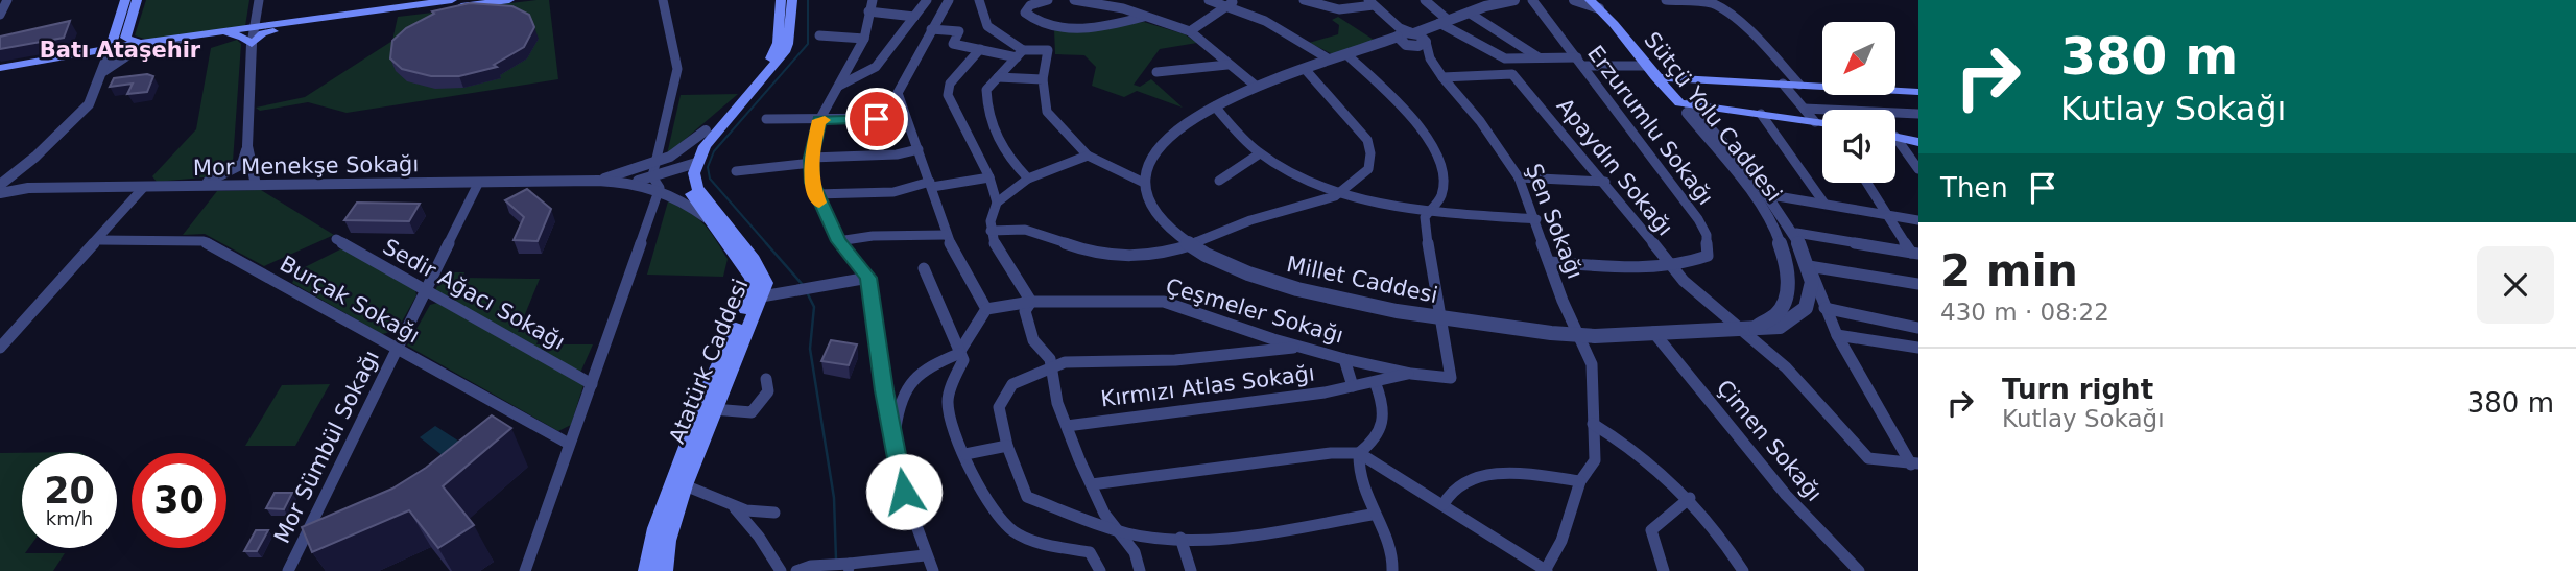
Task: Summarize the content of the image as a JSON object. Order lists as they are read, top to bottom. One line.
{"streets":{"main road":["Sütçü Yolu Caddesi","Atatürk Caddesi"],"street":["Erzurumlu Sokağı","Mor Menekşe Sokağı","Apaydın Sokağı","Şen Sokağı","Millet Caddesi","Sedir Ağacı Sokağı","Burçak Sokağı","Çeşmeler Sokağı","Kırmızı Atlas Sokağı","Çimen Sokağı","Mor Sümbül Sokağı"]},"crossings":[["Sütçü Yolu Caddesi","Apaydın Sokağı"],["Sütçü Yolu Caddesi","Millet Caddesi"],["Erzurumlu Sokağı","Apaydın Sokağı"],["Erzurumlu Sokağı","Şen Sokağı"],["Mor Menekşe Sokağı","Mor Sümbül Sokağı"],["Apaydın Sokağı","Şen Sokağı"],["Apaydın Sokağı","Millet Caddesi"],["Şen Sokağı","Millet Caddesi"],["Millet Caddesi","Çeşmeler Sokağı"],["Millet Caddesi","Çimen Sokağı"],["Sedir Ağacı Sokağı","Mor Sümbül Sokağı"],["Burçak Sokağı","Mor Sümbül Sokağı"],["Çeşmeler Sokağı","Kırmızı Atlas Sokağı"]],"districts":["Batı Ataşehir"],"north":"bottom left","page":{"turn":["380 m","Kutlay Sokağı"],"then":"Then","heading":["2 min","430 m · 08:22"],"list":[{"name":"Turn right","note":"Kutlay Sokağı","value":"380 m"}],"speed":"20 km/h","limit":"30"}}
